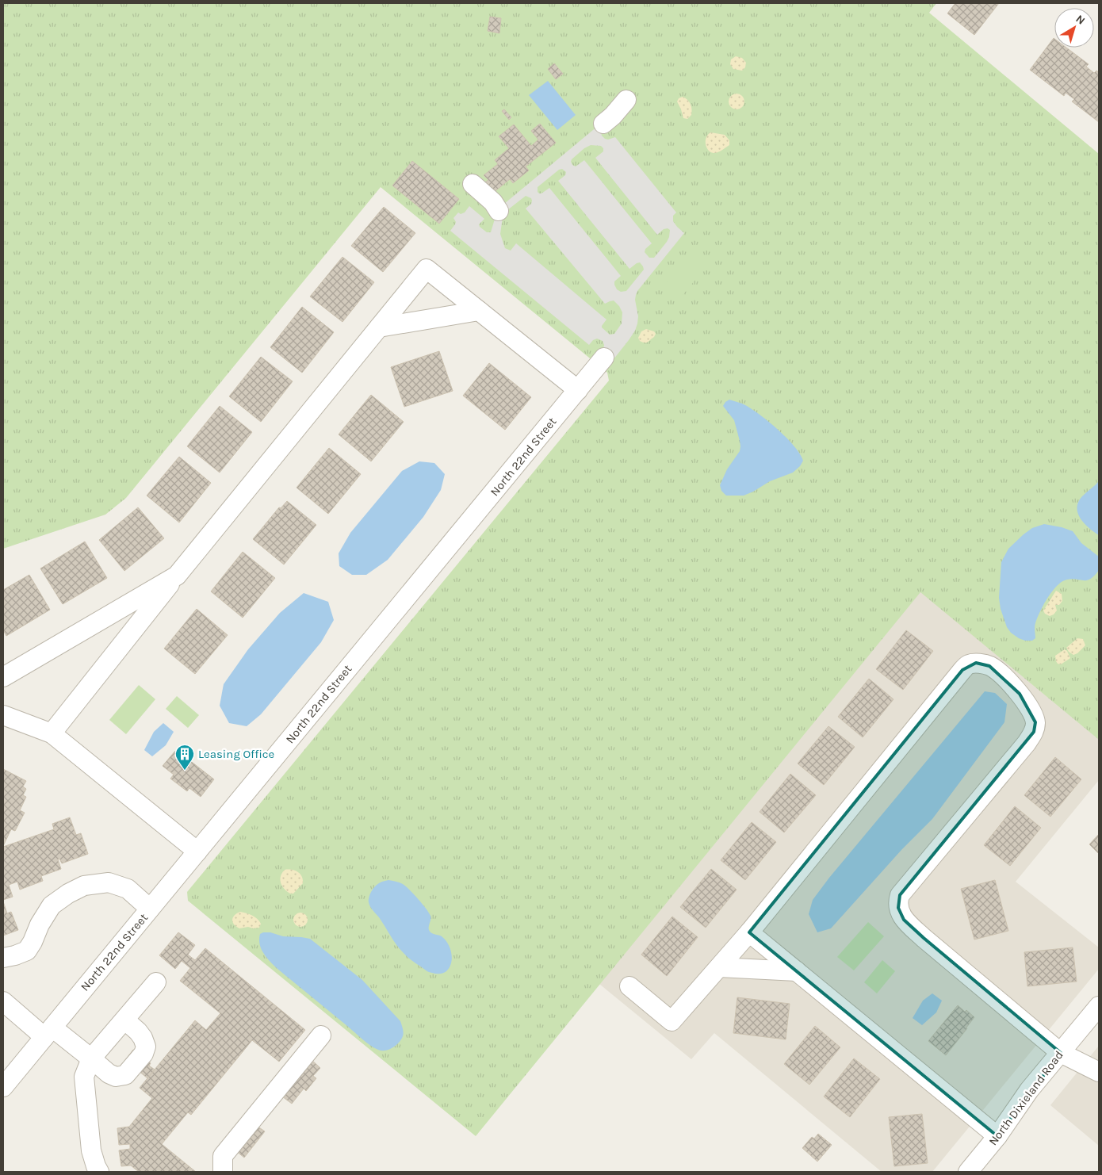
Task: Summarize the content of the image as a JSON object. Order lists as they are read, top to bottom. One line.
{"streets":{"street":["North 22nd Street","North Dixieland Road"]},"places":{"building":["Leasing Office"]},"north":"top right"}
